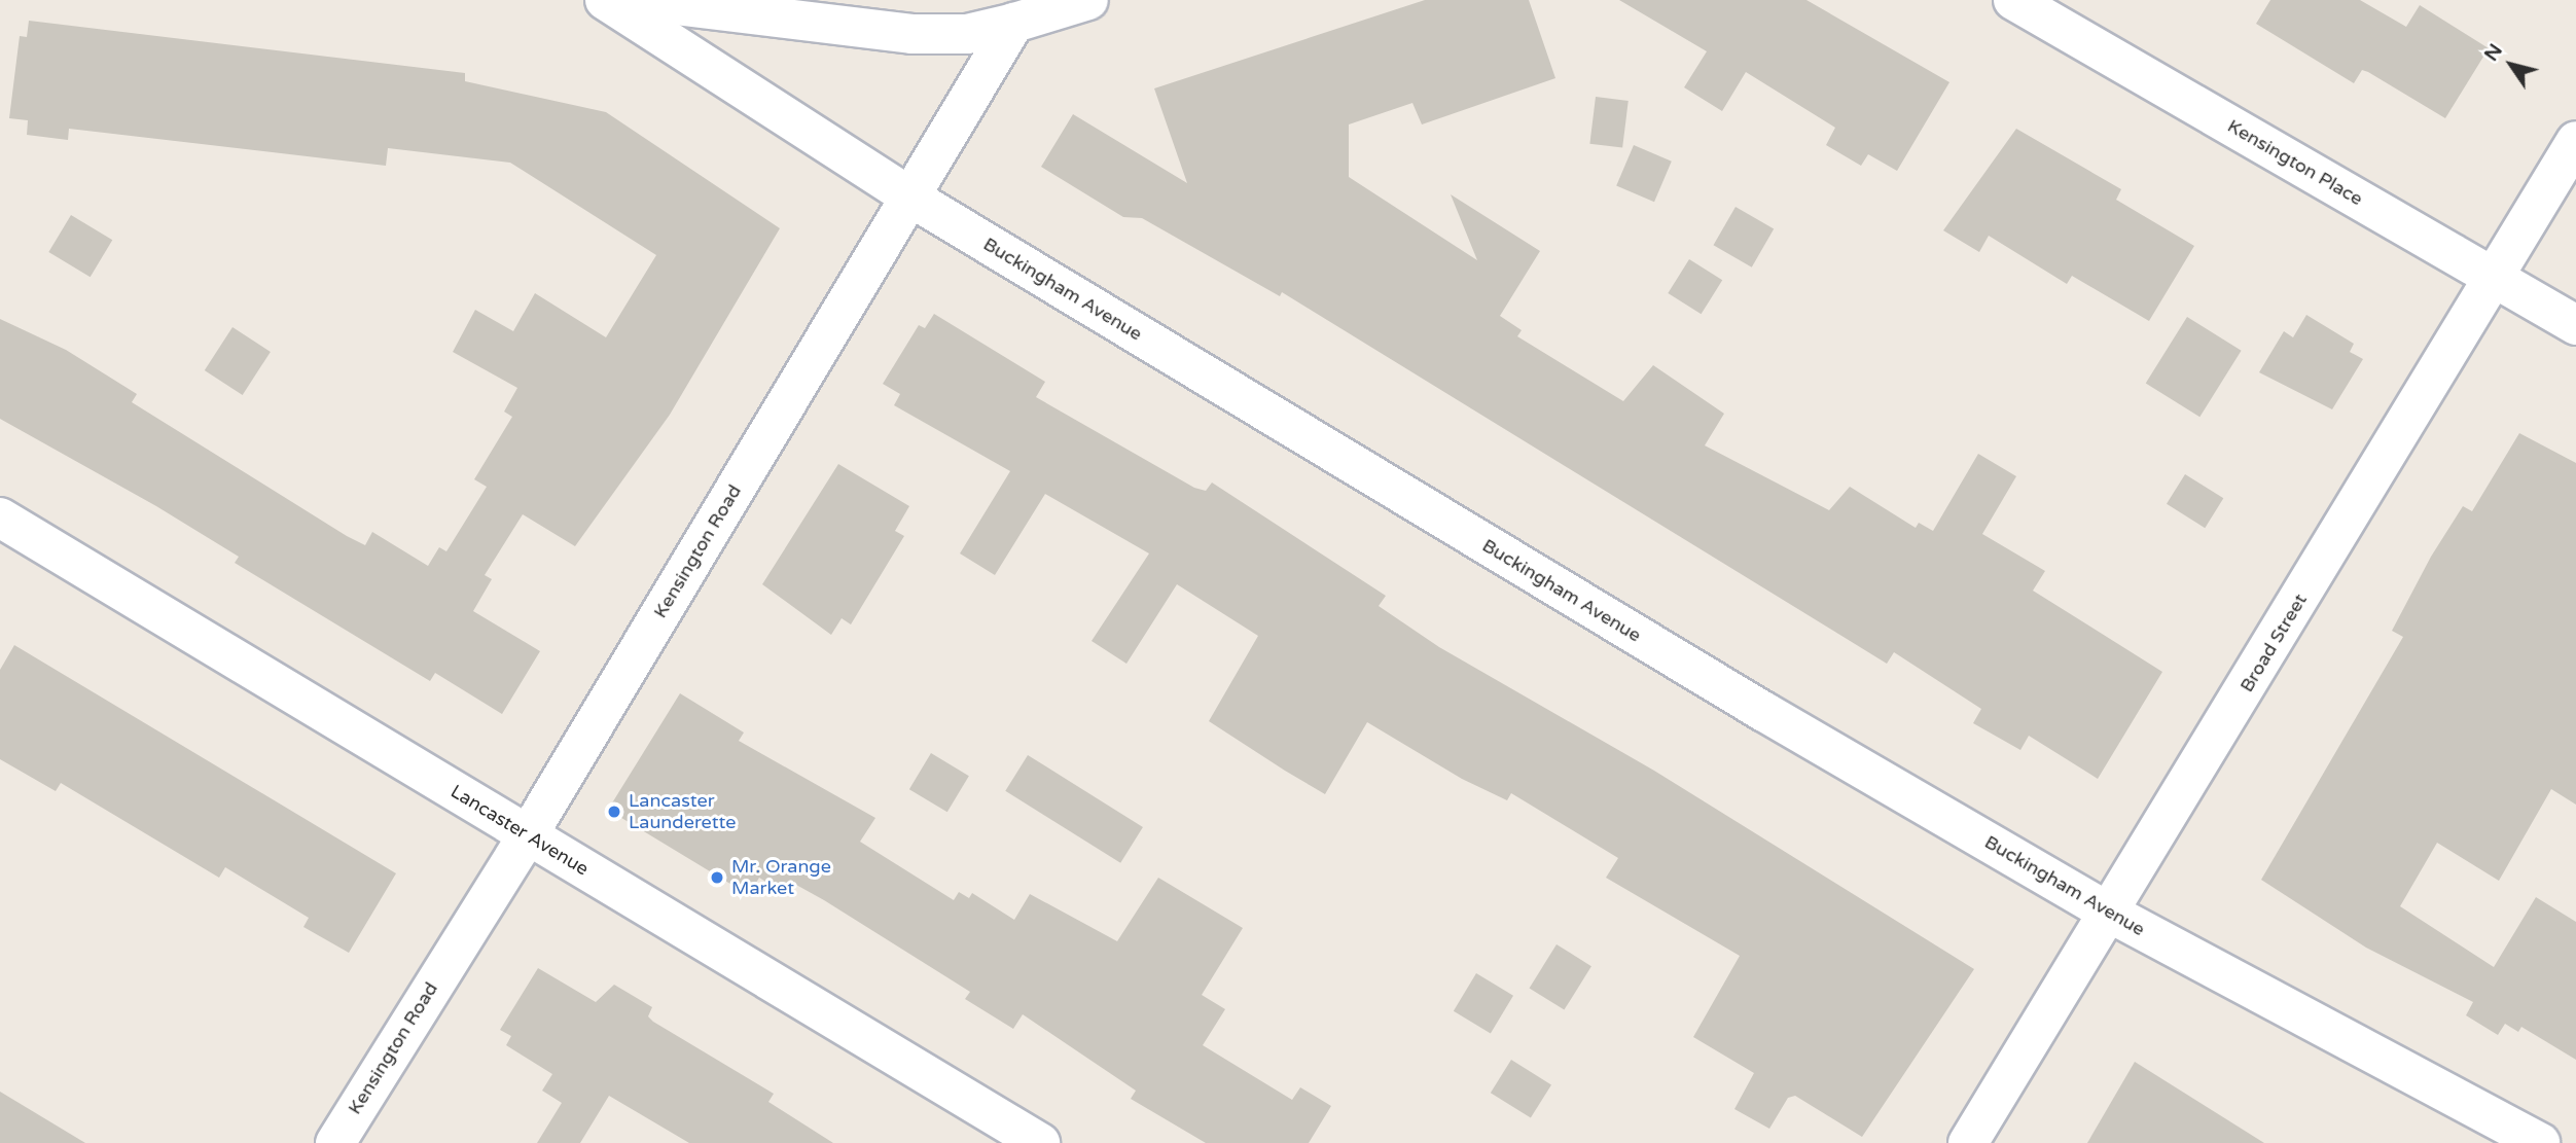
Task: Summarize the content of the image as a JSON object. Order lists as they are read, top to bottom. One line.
{"streets":{"street":["Kensington Place","Buckingham Avenue","Kensington Road","Broad Street","Lancaster Avenue"]},"crossings":[["Kensington Place","Broad Street"],["Buckingham Avenue","Kensington Road"],["Buckingham Avenue","Broad Street"],["Kensington Road","Lancaster Avenue"]],"places":["Lancaster Launderette","Mr. Orange Market"],"north":"top left"}
